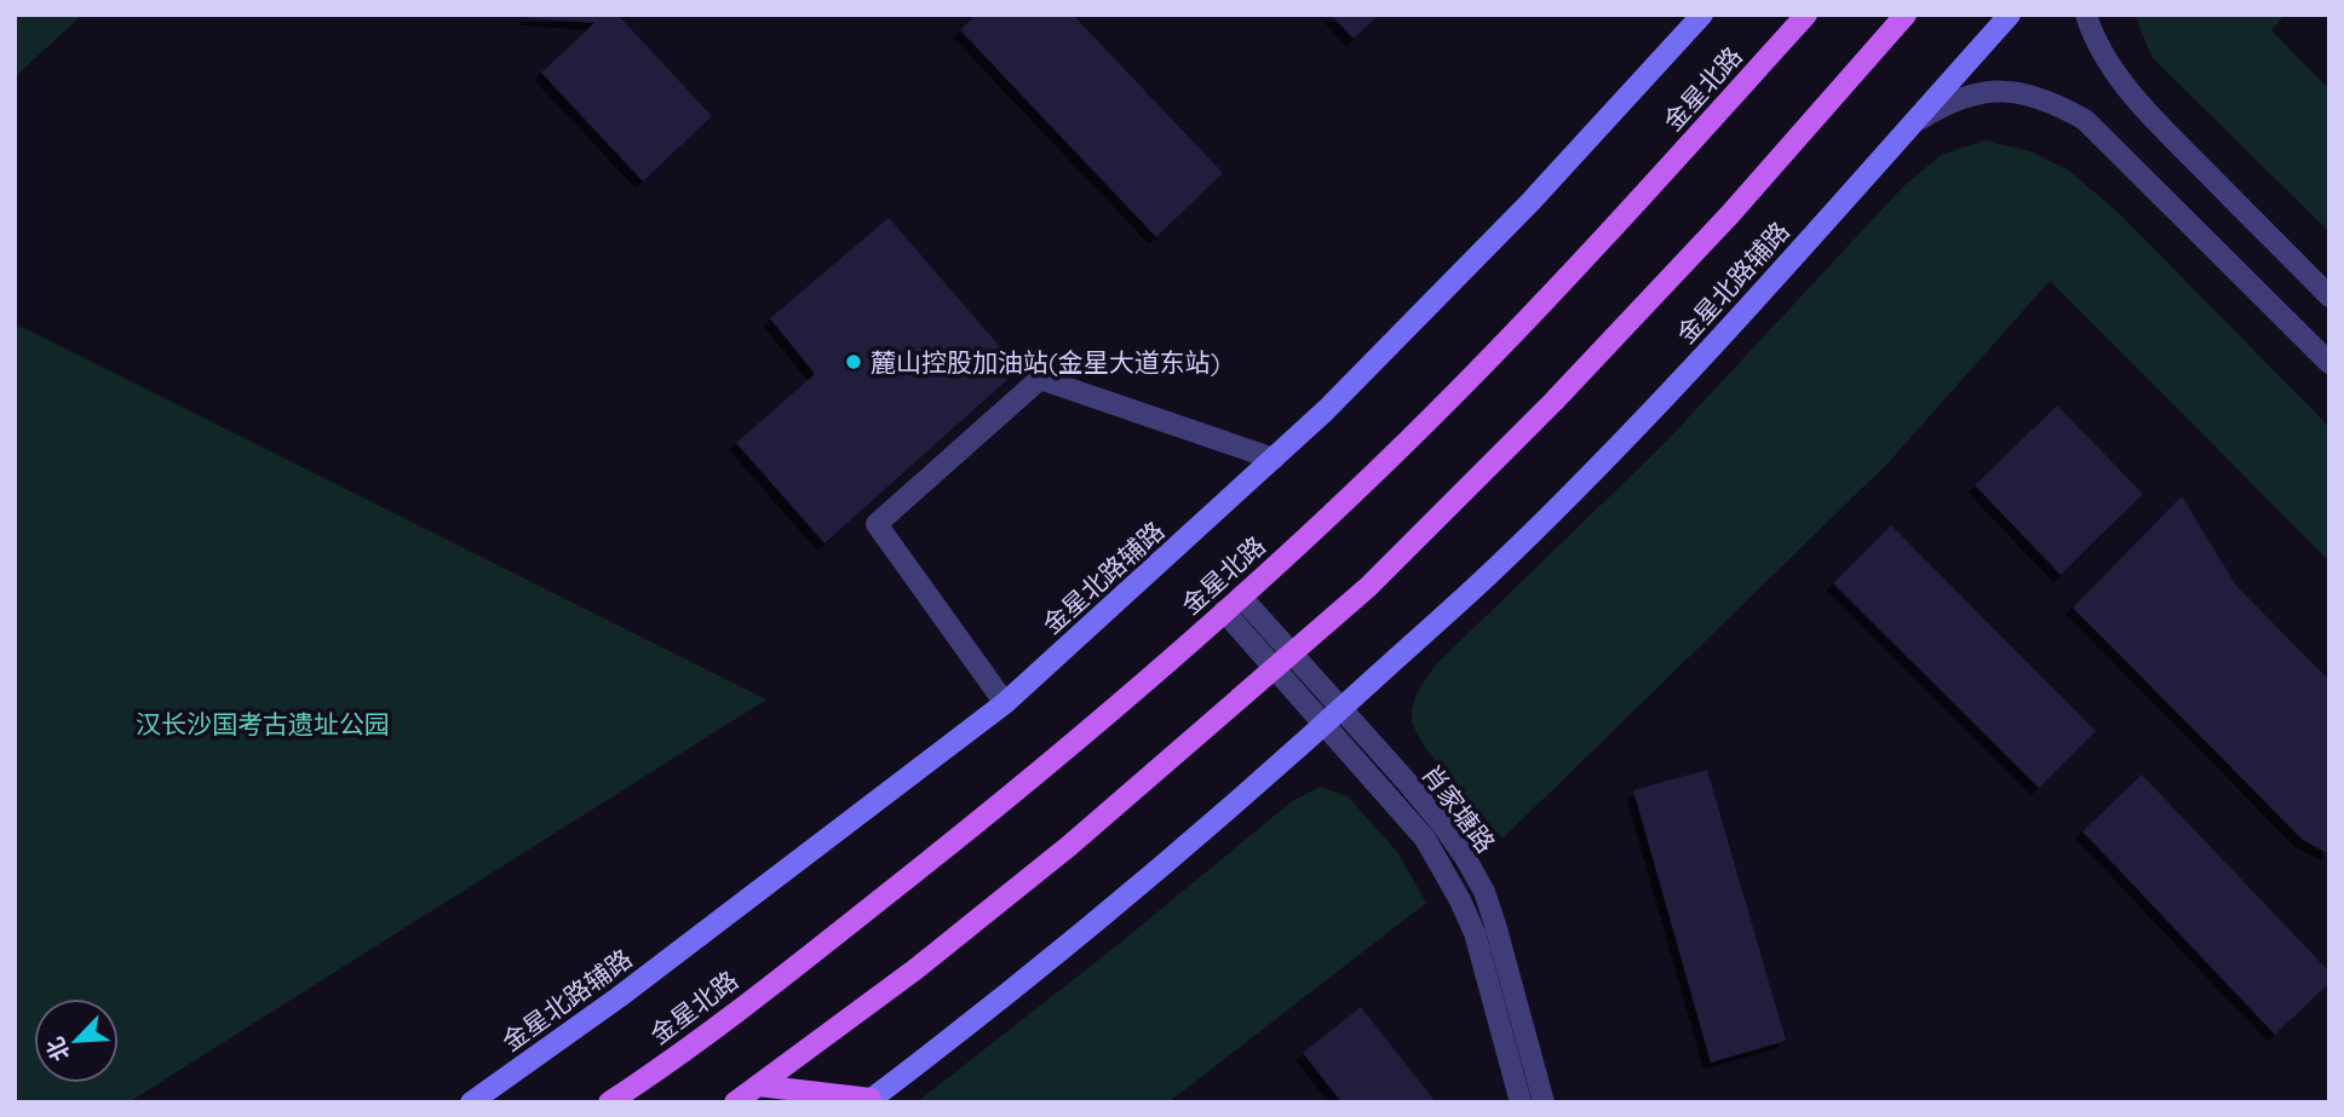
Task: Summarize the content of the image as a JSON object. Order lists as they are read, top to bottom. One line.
{"streets":{"main road":["金星北路","金星北路辅路"],"street":["肖家塘路"]},"crossings":[["金星北路","肖家塘路"],["金星北路辅路","肖家塘路"]],"parks":["汉长沙国考古遗址公园"],"places":["麓山控股加油站(金星大道东站)"],"north":"bottom left"}
